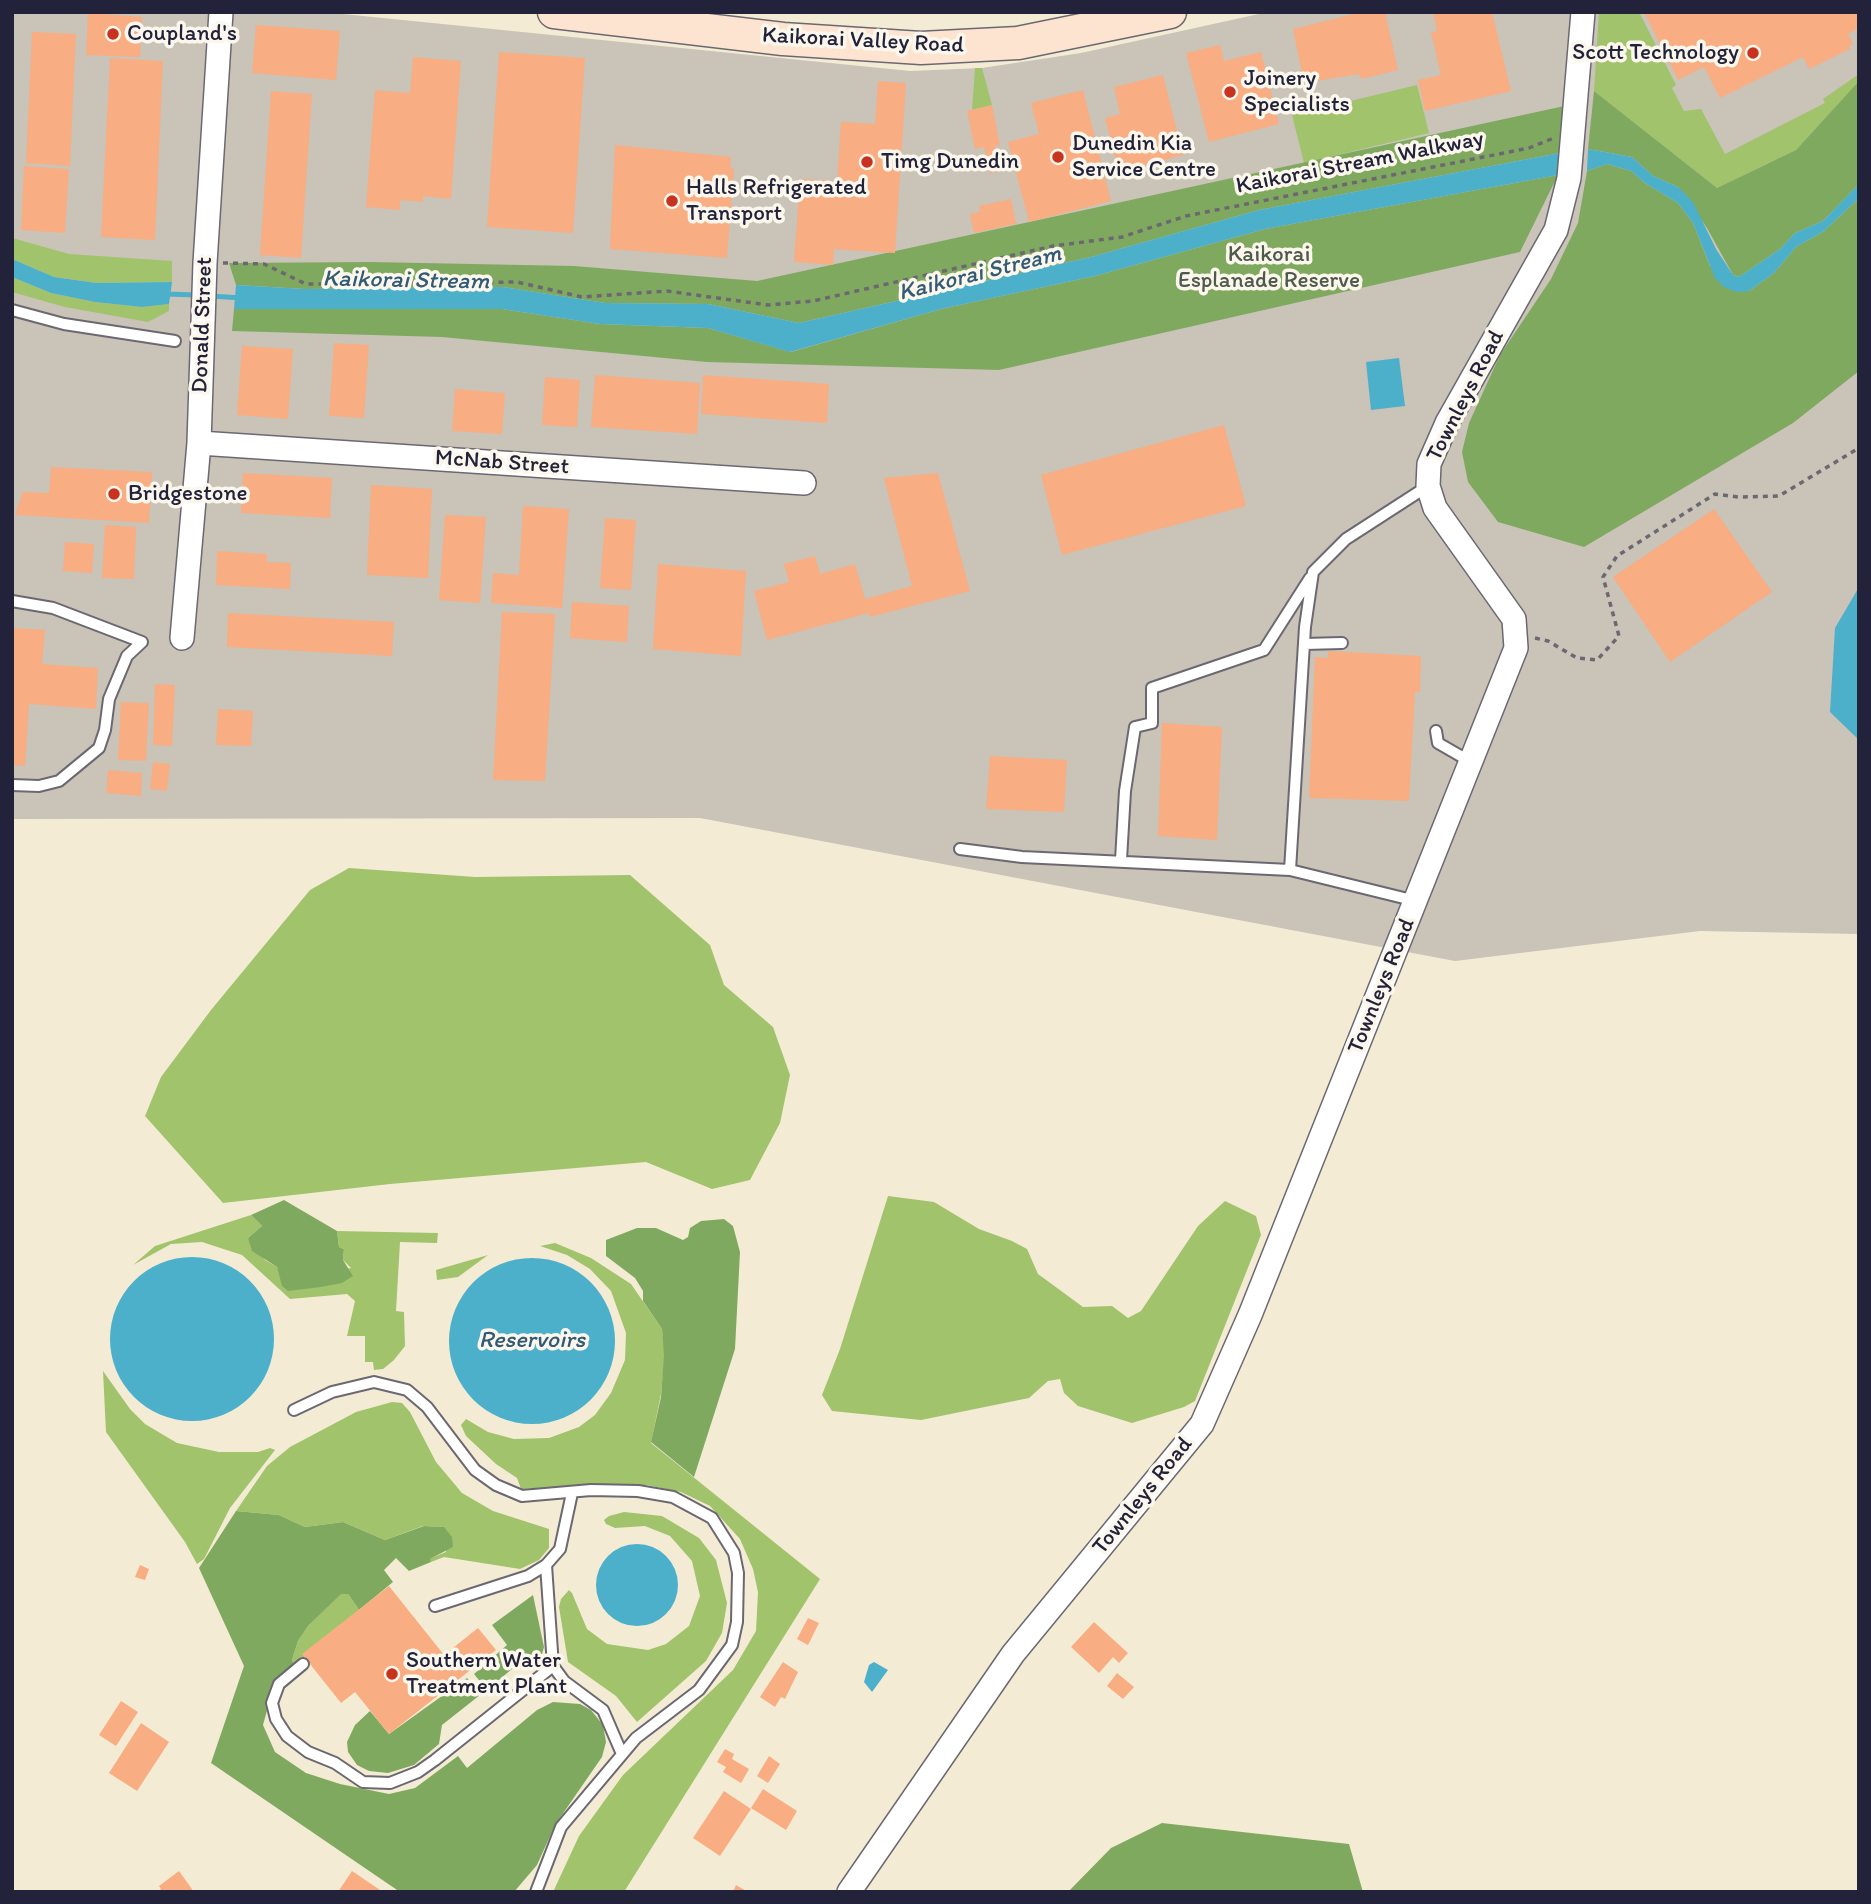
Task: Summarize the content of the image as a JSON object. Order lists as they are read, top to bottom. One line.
{"streets":{"main road":["Kaikorai Valley Road"],"street":["Donald Street","Townleys Road","McNab Street"],"path":["Kaikorai Stream Walkway"]},"crossings":[["Kaikorai Stream Walkway","Donald Street"],["Kaikorai Stream Walkway","Townleys Road"],["Donald Street","McNab Street"]],"water":["Kaikorai Stream","Reservoirs"],"parks":["Kaikorai Esplanade Reserve"],"places":["Coupland's","Scott Technology","Joinery Specialists","Dunedin Kia Service Centre","Timg Dunedin","Halls Refrigerated Transport","Bridgestone","Southern Water Treatment Plant"]}
